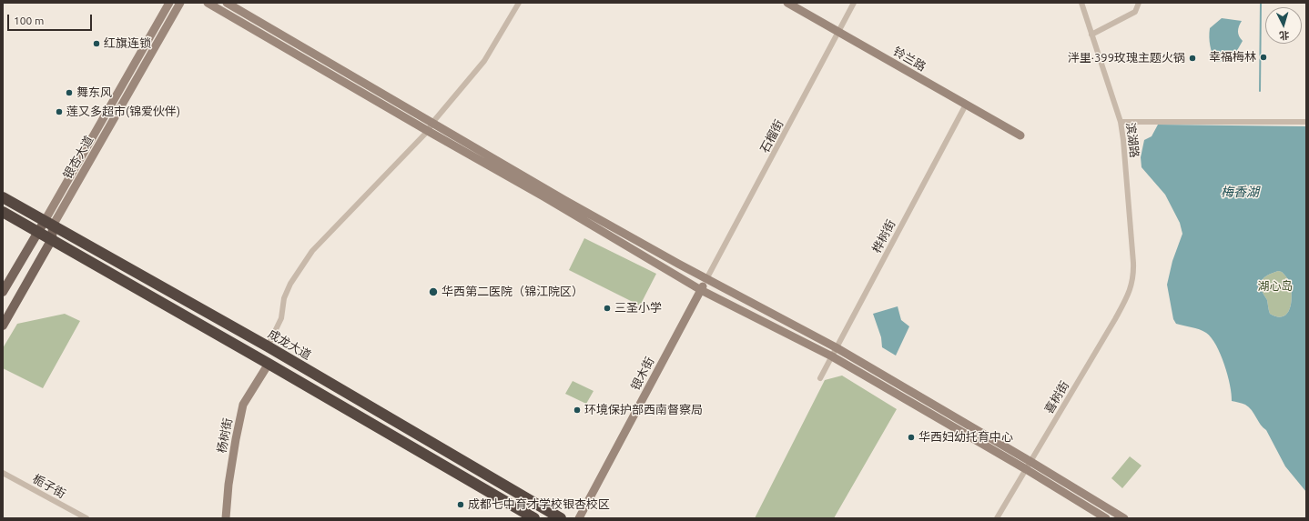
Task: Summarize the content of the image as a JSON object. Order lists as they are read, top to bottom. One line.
{"streets":{"highway":["成龙大道"],"main road":["银杏大道"],"street":["铃兰路","石榴街","滨湖路","桦树街","银木街","喜树街","杨树街","栀子街"]},"crossings":[["铃兰路","石榴街"],["铃兰路","桦树街"],["石榴街","银木街"],["滨湖路","喜树街"],["银杏大道","成龙大道"]],"water":["梅香湖"],"parks":["湖心岛"],"places":["红旗连锁","幸福梅林","泮里·399玫瑰主题火锅","舞东风","莲又多超市(锦爱伙伴)","华西第二医院（锦江院区）","三圣小学","环境保护部西南督察局","华西妇幼托育中心","成都七中育才学校银杏校区"],"scale_bar":"100 m","north":"bottom"}
